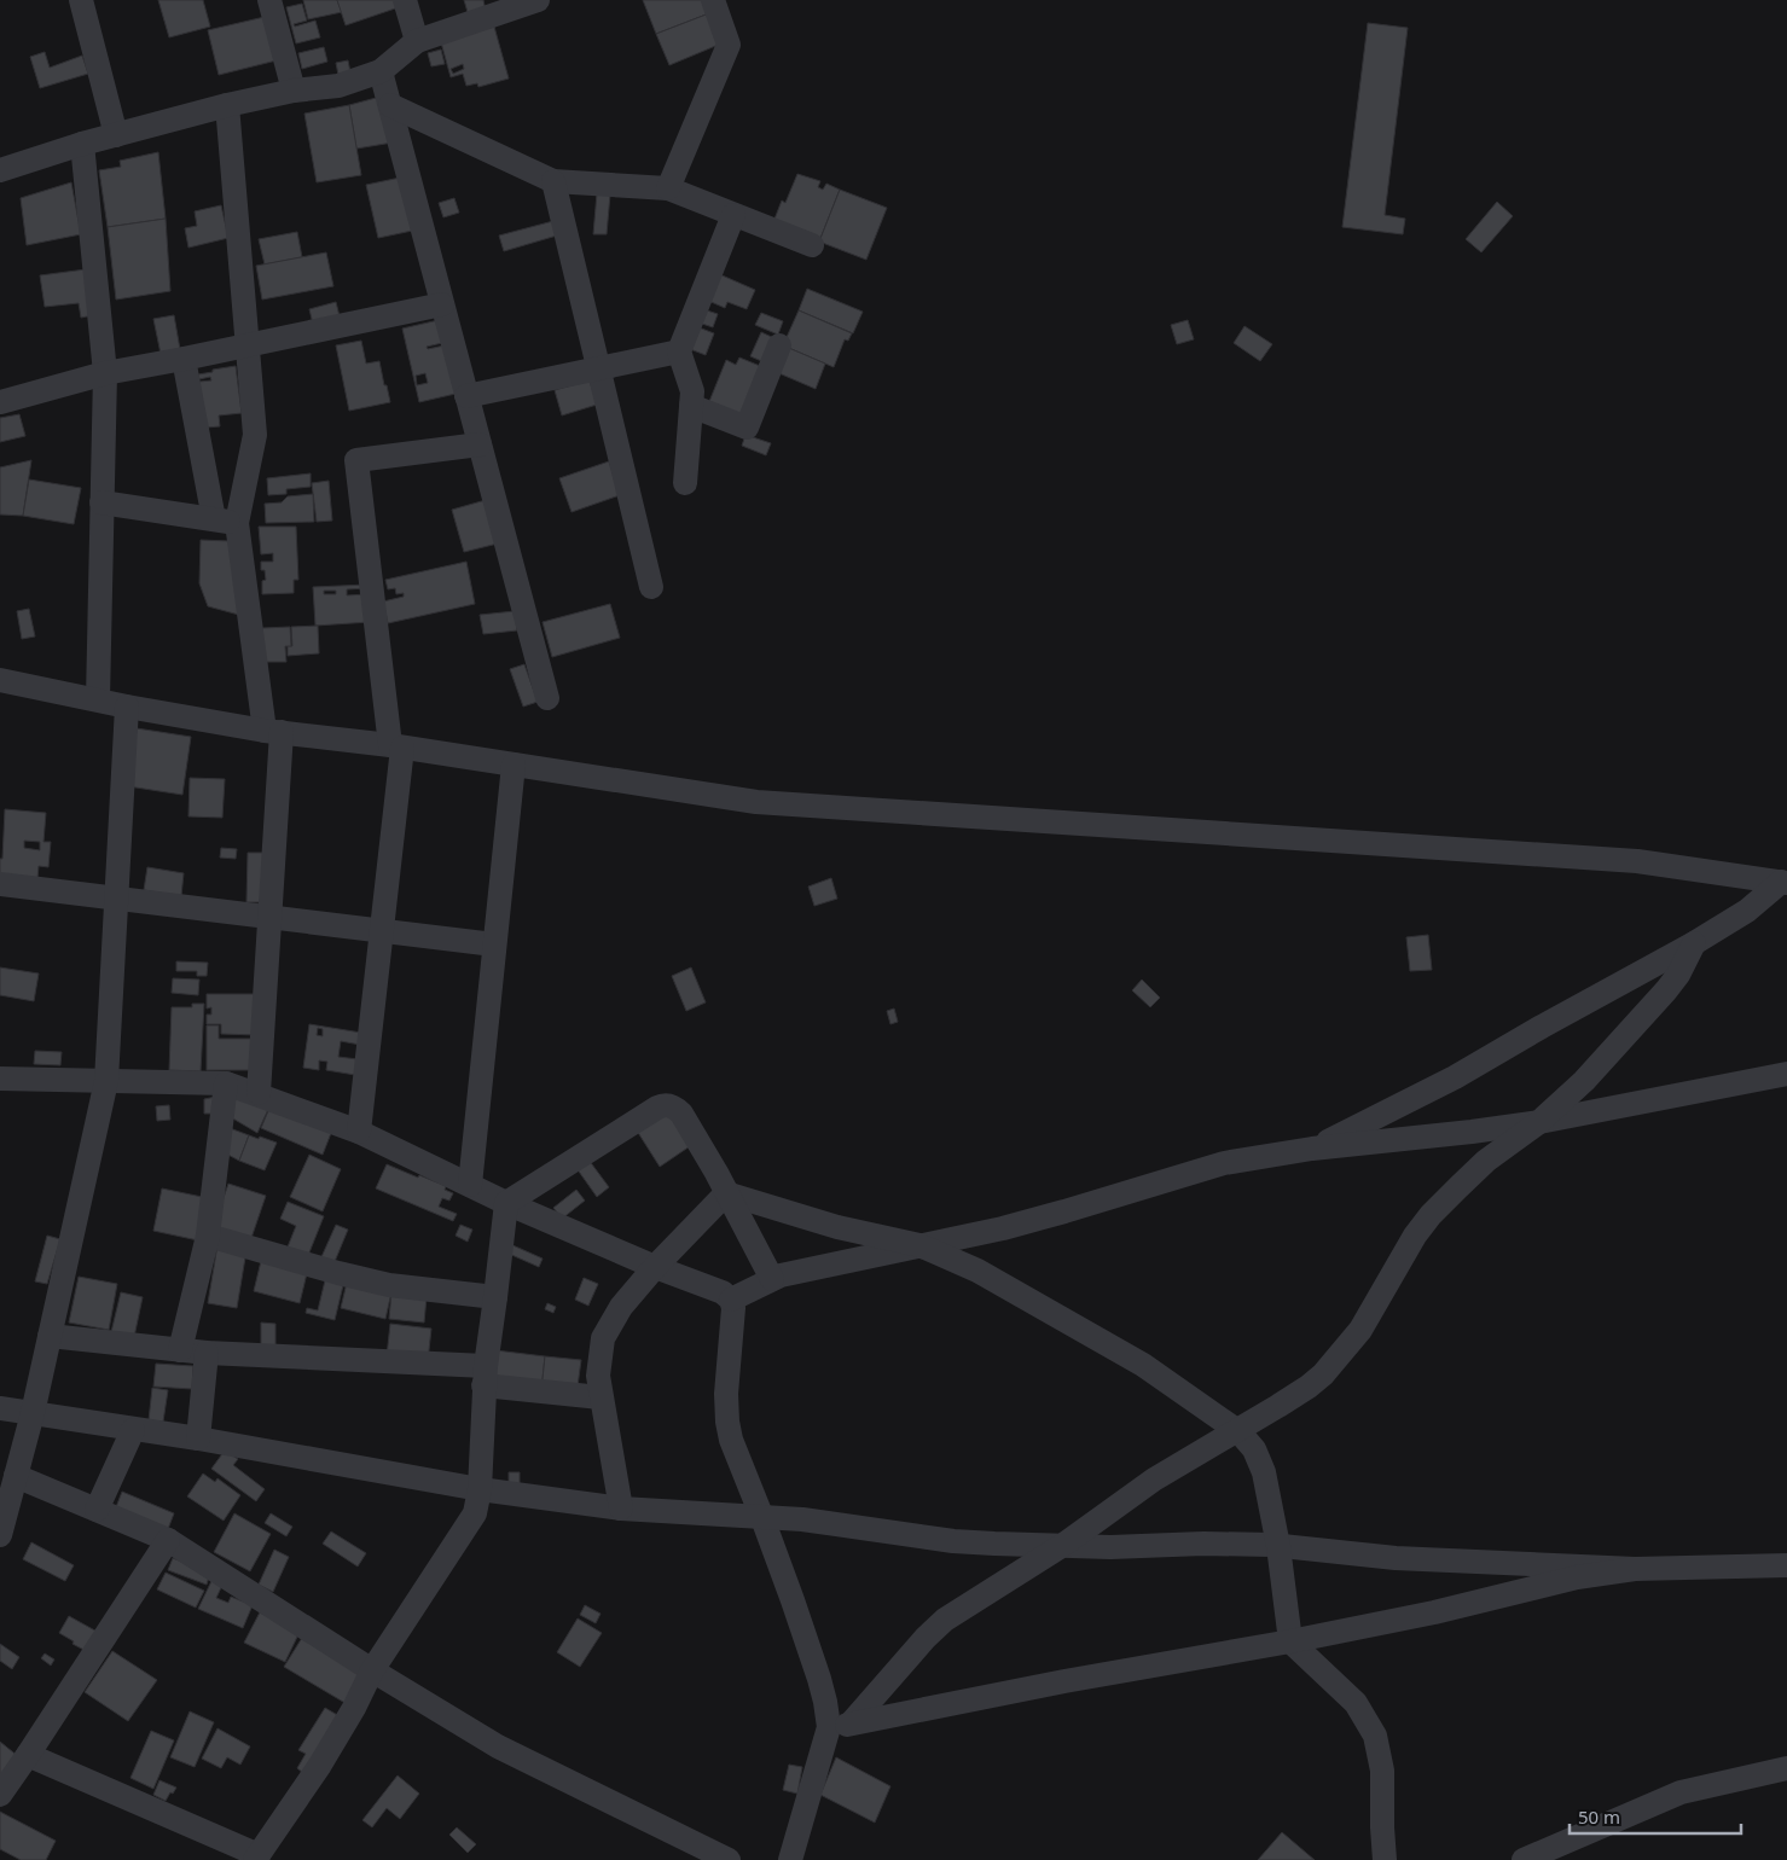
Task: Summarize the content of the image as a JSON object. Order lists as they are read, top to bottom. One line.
{"scale_bar":"50 m"}
